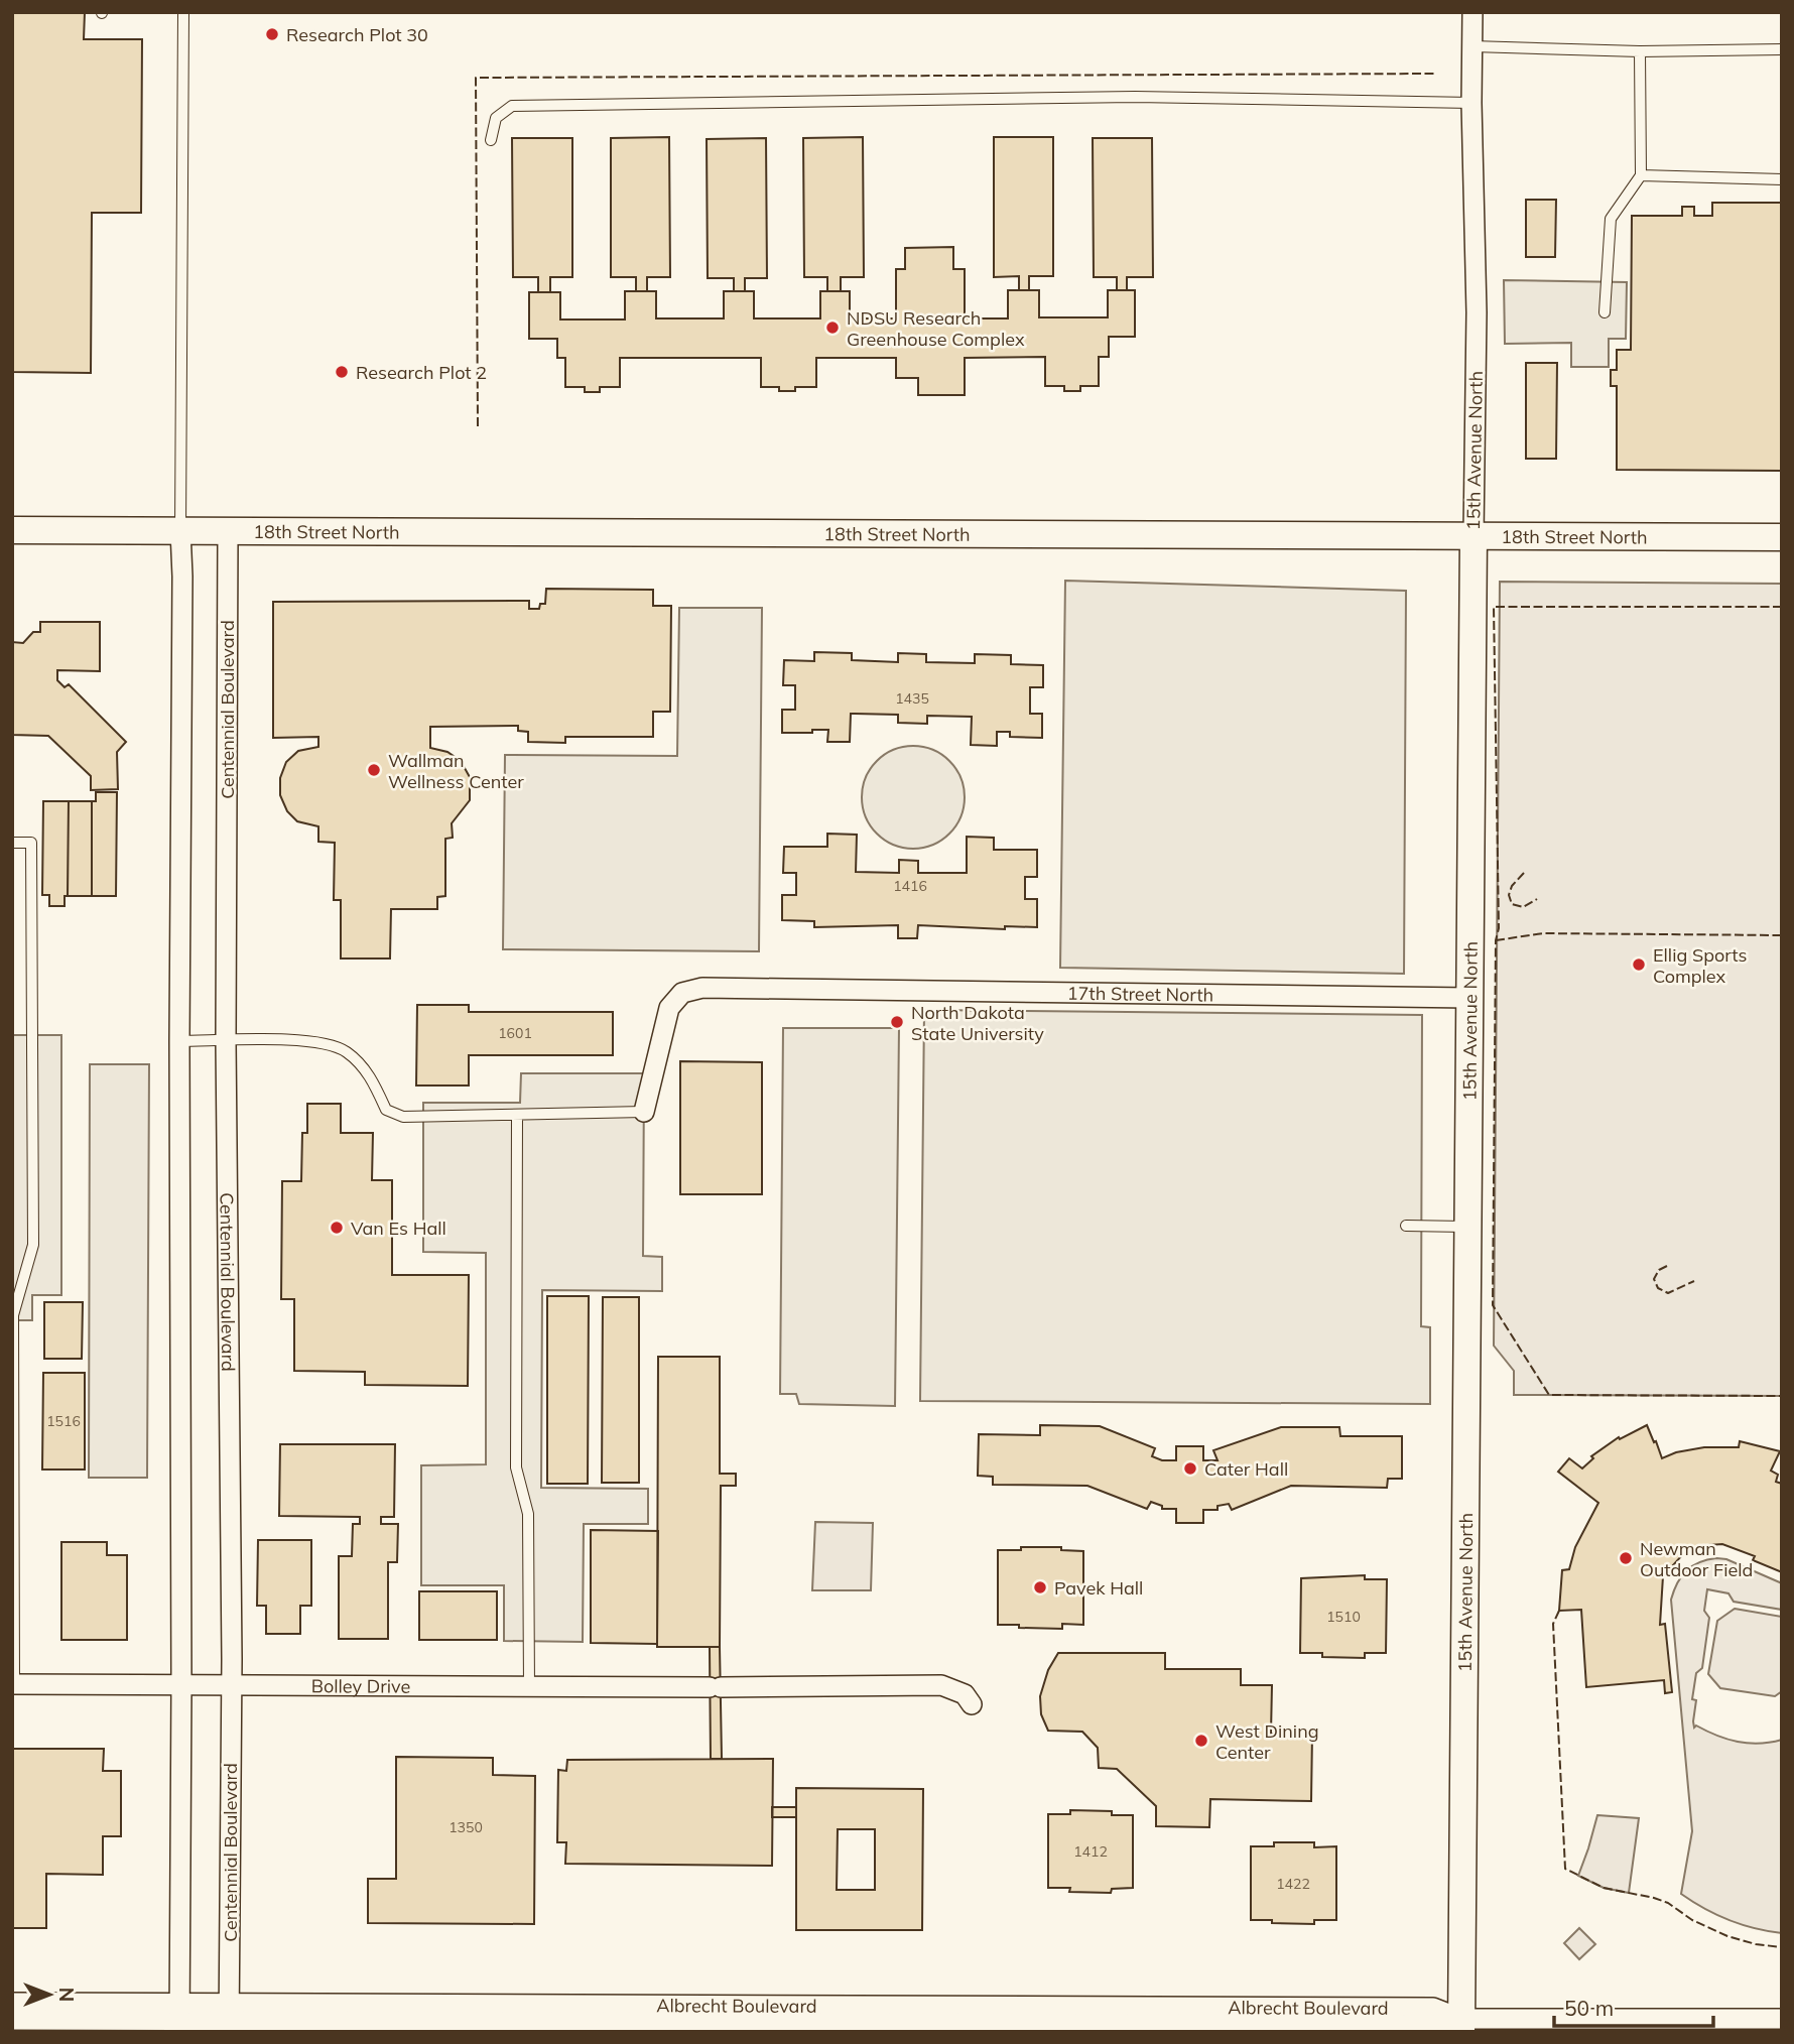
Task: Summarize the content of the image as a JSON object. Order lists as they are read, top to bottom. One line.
{"streets":{"street":["15th Avenue North","18th Street North","Centennial Boulevard","17th Street North","Bolley Drive","Albrecht Boulevard"]},"crossings":[["15th Avenue North","18th Street North"],["15th Avenue North","17th Street North"],["15th Avenue North","Albrecht Boulevard"],["18th Street North","Centennial Boulevard"],["Centennial Boulevard","Bolley Drive"],["Centennial Boulevard","Albrecht Boulevard"]],"places":["Research Plot 30","NDSU Research Greenhouse Complex","Research Plot 2","Wallman Wellness Center","Ellig Sports Complex","North Dakota State University","Van Es Hall","Cater Hall","Newman Outdoor Field","Pavek Hall","West Dining Center"],"house_numbers":["1435","1416","1601","1516","1510","1350","1412","1422"],"scale_bar":"50 m","north":"right"}
